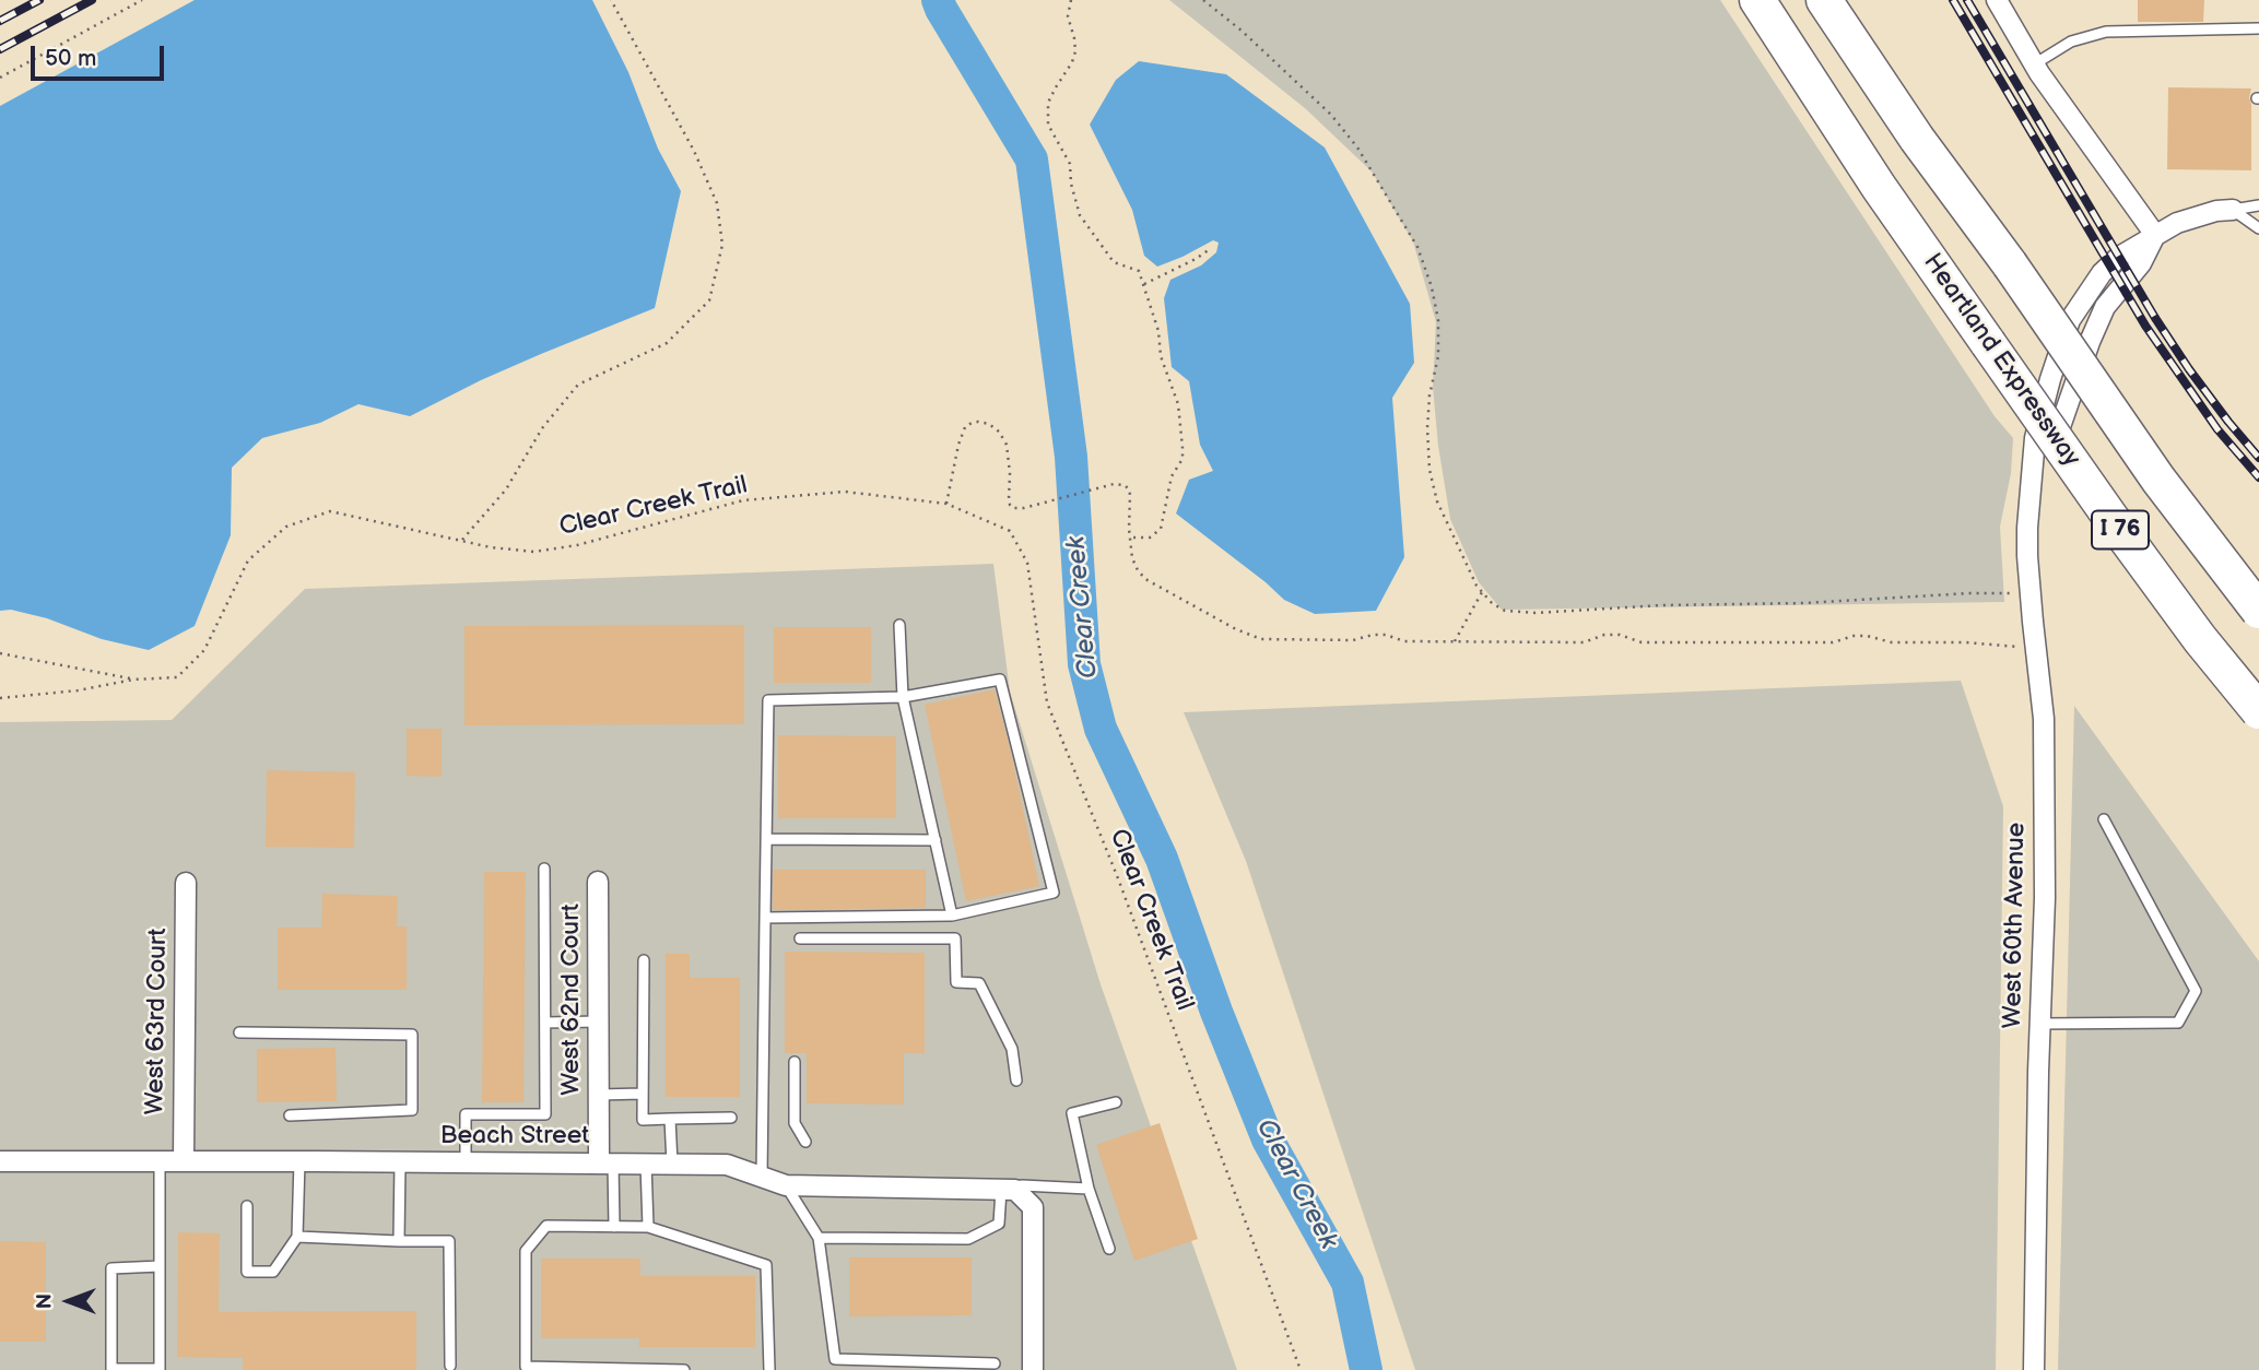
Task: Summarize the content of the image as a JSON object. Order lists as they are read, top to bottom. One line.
{"streets":{"highway":["Heartland Expressway","I 76"],"street":["West 60th Avenue","West 62nd Court","West 63rd Court","Beach Street"],"path":["Clear Creek Trail"]},"crossings":[["West 62nd Court","Beach Street"],["West 63rd Court","Beach Street"]],"water":["Clear Creek"],"scale_bar":"50 m","north":"left"}
